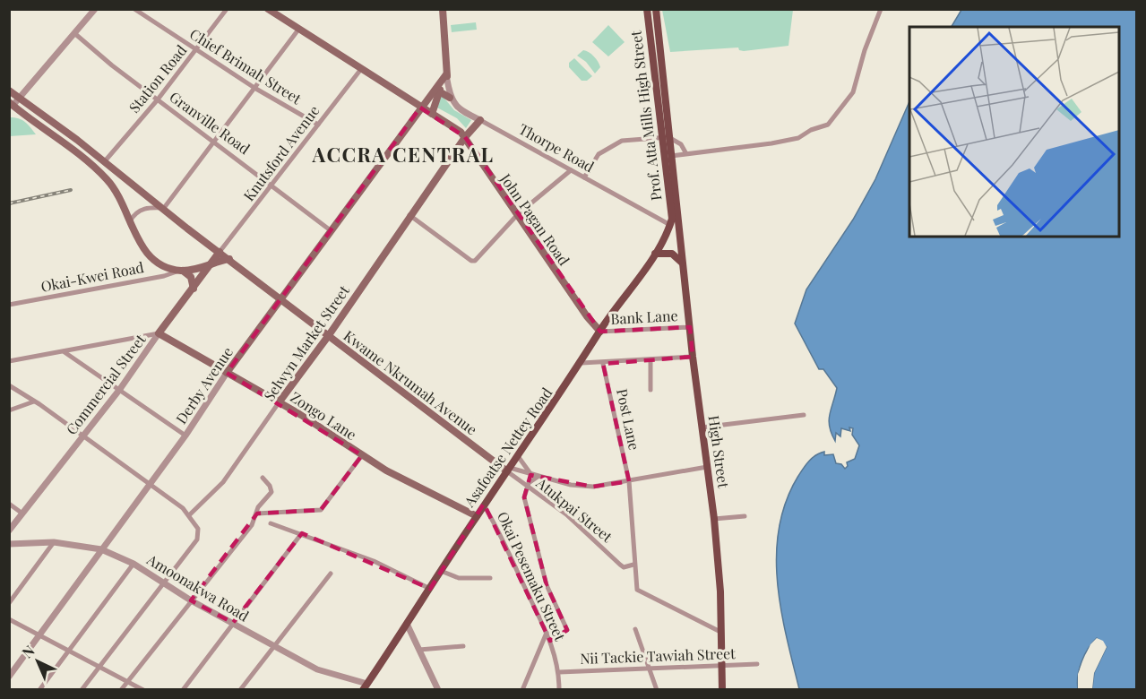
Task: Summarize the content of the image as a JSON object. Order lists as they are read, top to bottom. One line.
{"streets":{"main road":["Prof. Atta Mills High Street","John Pagan Road","Selwyn Market Street","Kwame Nkrumah Avenue","Commercial Street","Derby Avenue","Zongo Lane","Asafoatse Nettey Road","High Street"],"street":["Chief Brimah Street","Station Road","Granville Road","Thorpe Road","Knutsford Avenue","Okai-Kwei Road","Bank Lane","Post Lane","Atukpai Street","Okai Pesemaku Street","Amoonakwa Road","Nii Tackie Tawiah Street"]},"crossings":[["Chief Brimah Street","Station Road"],["Chief Brimah Street","Knutsford Avenue"],["Station Road","Granville Road"],["Station Road","Kwame Nkrumah Avenue"],["Prof. Atta Mills High Street","Thorpe Road"],["Prof. Atta Mills High Street","Asafoatse Nettey Road"],["Prof. Atta Mills High Street","High Street"],["Granville Road","Knutsford Avenue"],["Granville Road","Derby Avenue"],["Thorpe Road","Selwyn Market Street"],["Thorpe Road","Asafoatse Nettey Road"],["Thorpe Road","High Street"],["Knutsford Avenue","John Pagan Road"],["Knutsford Avenue","Kwame Nkrumah Avenue"],["Knutsford Avenue","Commercial Street"],["John Pagan Road","Bank Lane"],["John Pagan Road","Selwyn Market Street"],["John Pagan Road","Derby Avenue"],["John Pagan Road","Asafoatse Nettey Road"],["Bank Lane","Asafoatse Nettey Road"],["Bank Lane","High Street"],["Selwyn Market Street","Kwame Nkrumah Avenue"],["Selwyn Market Street","Zongo Lane"],["Kwame Nkrumah Avenue","Commercial Street"],["Kwame Nkrumah Avenue","Derby Avenue"],["Kwame Nkrumah Avenue","Asafoatse Nettey Road"],["Kwame Nkrumah Avenue","Atukpai Street"],["Commercial Street","Zongo Lane"],["Derby Avenue","Zongo Lane"],["Derby Avenue","Amoonakwa Road"],["Zongo Lane","Asafoatse Nettey Road"],["Post Lane","High Street"],["Post Lane","Atukpai Street"],["Asafoatse Nettey Road","High Street"],["Asafoatse Nettey Road","Atukpai Street"],["Asafoatse Nettey Road","Okai Pesemaku Street"],["Asafoatse Nettey Road","Amoonakwa Road"],["High Street","Nii Tackie Tawiah Street"],["Okai Pesemaku Street","Nii Tackie Tawiah Street"]],"districts":["ACCRA CENTRAL"],"north":"top left"}
